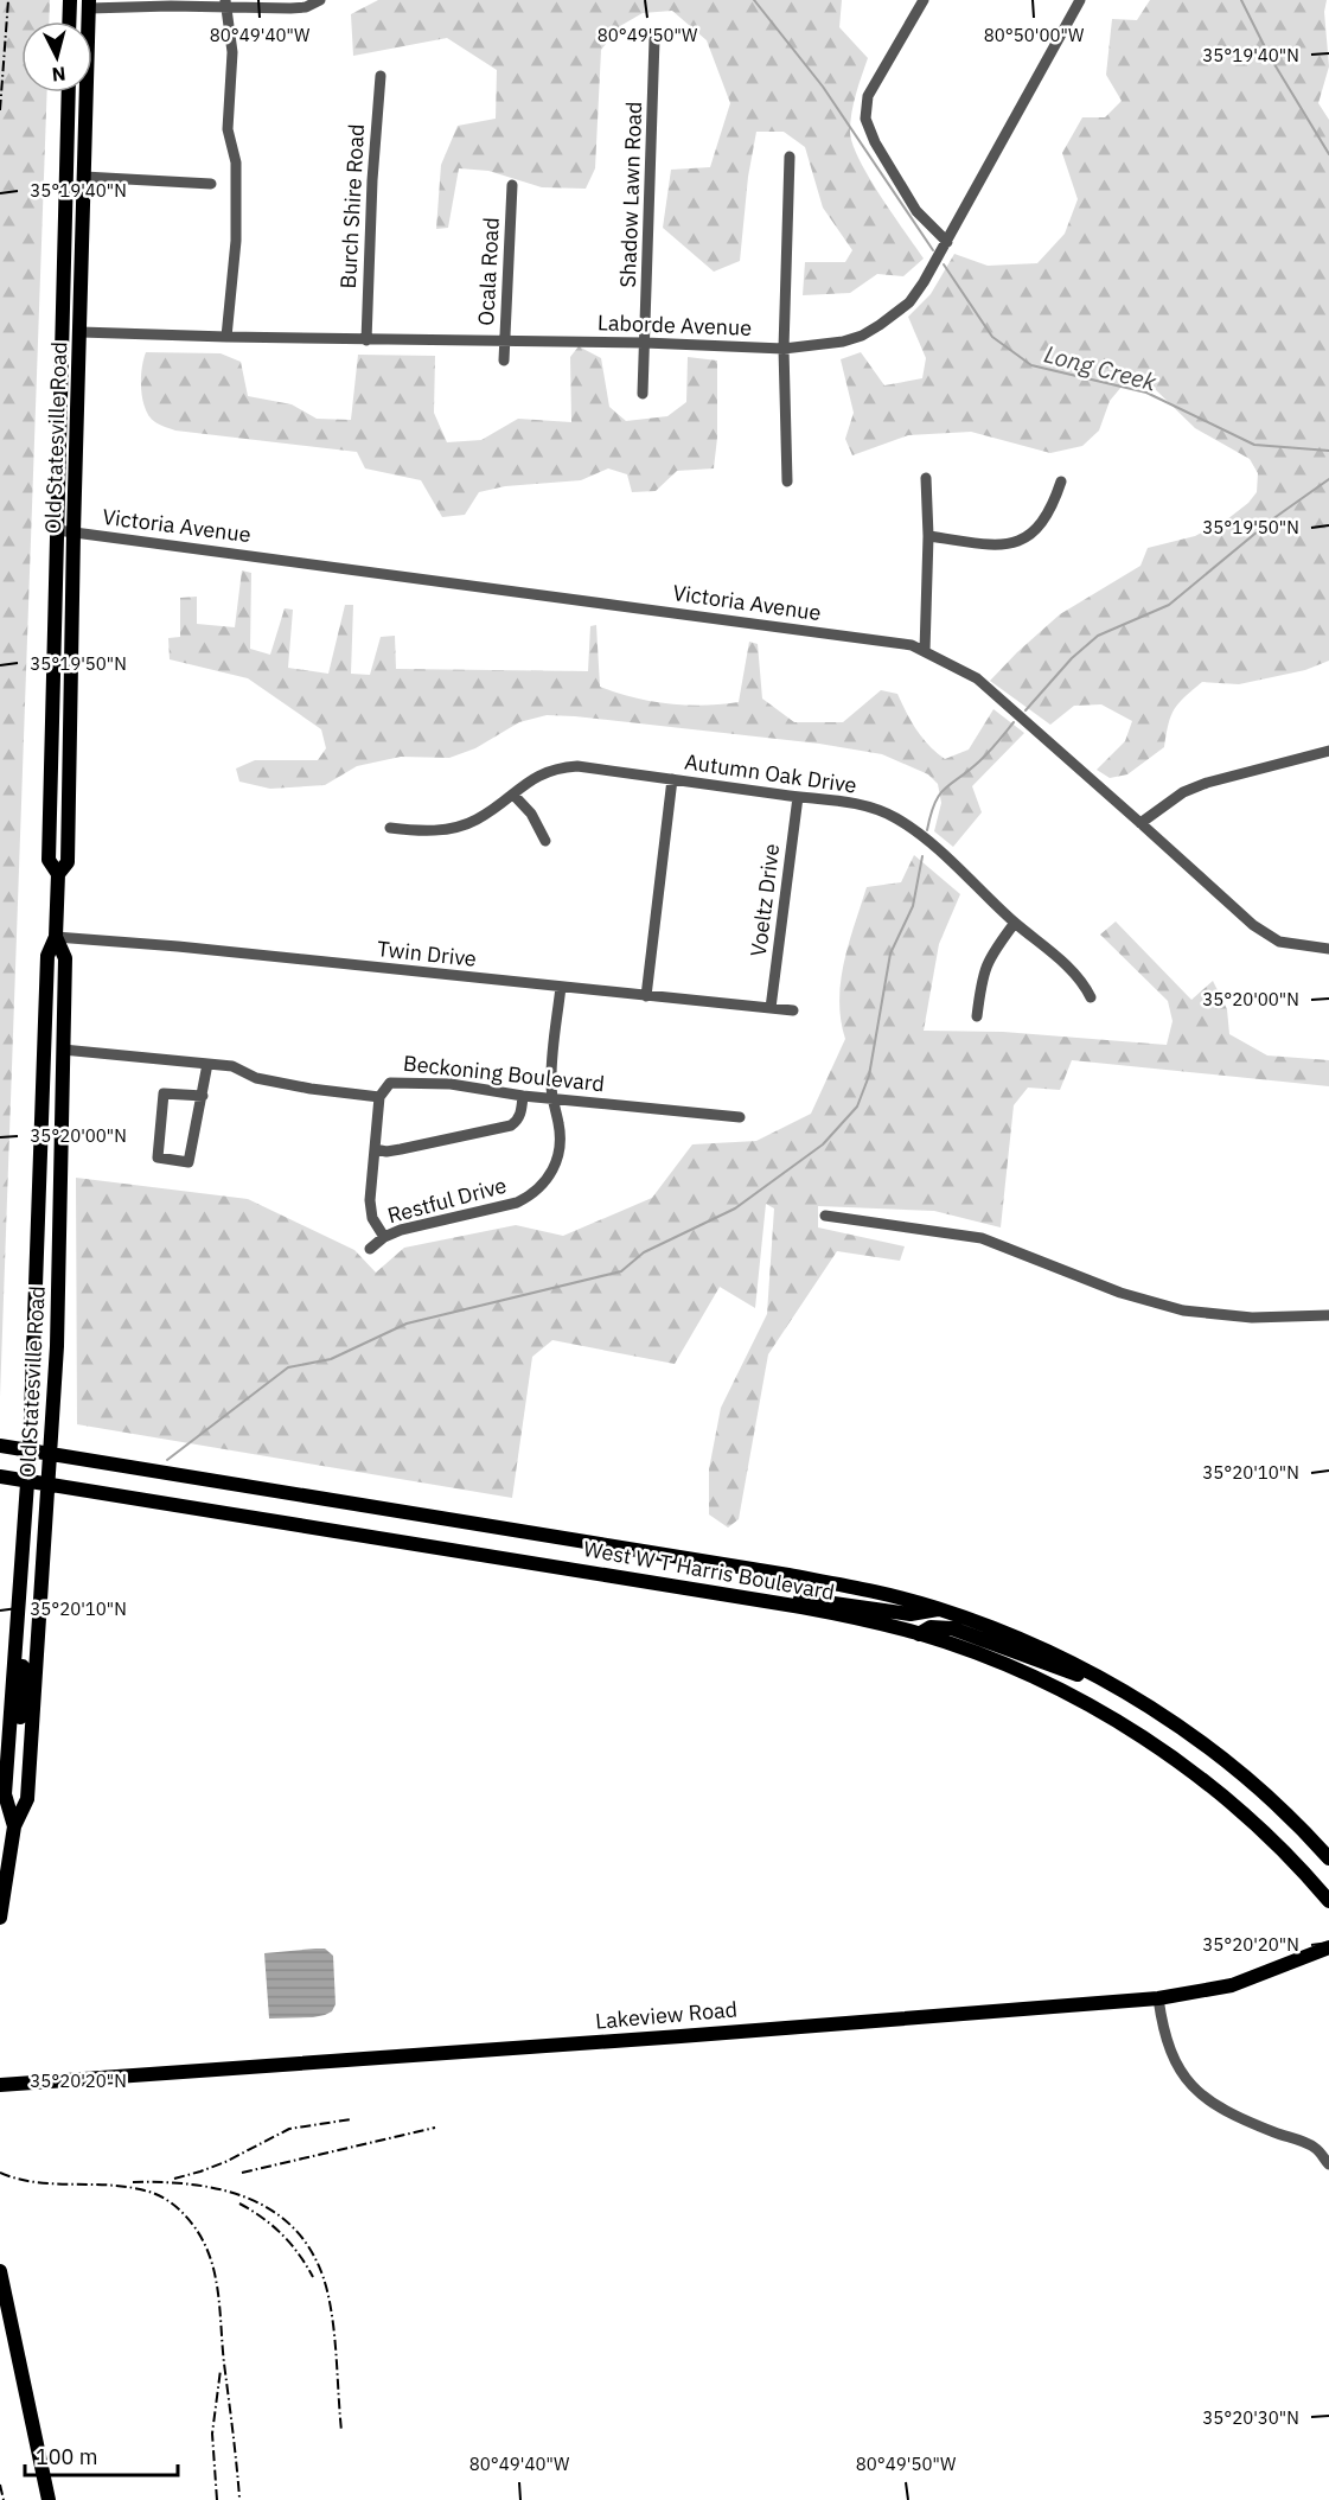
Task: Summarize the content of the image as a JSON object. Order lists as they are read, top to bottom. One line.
{"streets":{"main road":["Old Statesville Road","West W T Harris Boulevard","Lakeview Road"],"street":["Shadow Lawn Road","Burch Shire Road","Ocala Road","Laborde Avenue","Victoria Avenue","Autumn Oak Drive","Voeltz Drive","Twin Drive","Beckoning Boulevard","Restful Drive"]},"crossings":[["Shadow Lawn Road","Laborde Avenue"],["Burch Shire Road","Laborde Avenue"],["Ocala Road","Laborde Avenue"],["Laborde Avenue","Old Statesville Road"],["Old Statesville Road","Victoria Avenue"],["Old Statesville Road","Twin Drive"],["Old Statesville Road","Beckoning Boulevard"],["Old Statesville Road","West W T Harris Boulevard"],["Autumn Oak Drive","Voeltz Drive"],["Voeltz Drive","Twin Drive"],["Twin Drive","Restful Drive"],["Beckoning Boulevard","Restful Drive"]],"water":["Long Creek"],"scale_bar":"100 m","north":"bottom","coordinates":["80°49'40\"W","80°49'50\"W","80°50'00\"W","35°19'40\"N","35°19'50\"N","35°20'00\"N","35°20'10\"N","35°20'20\"N","35°20'30\"N"]}
